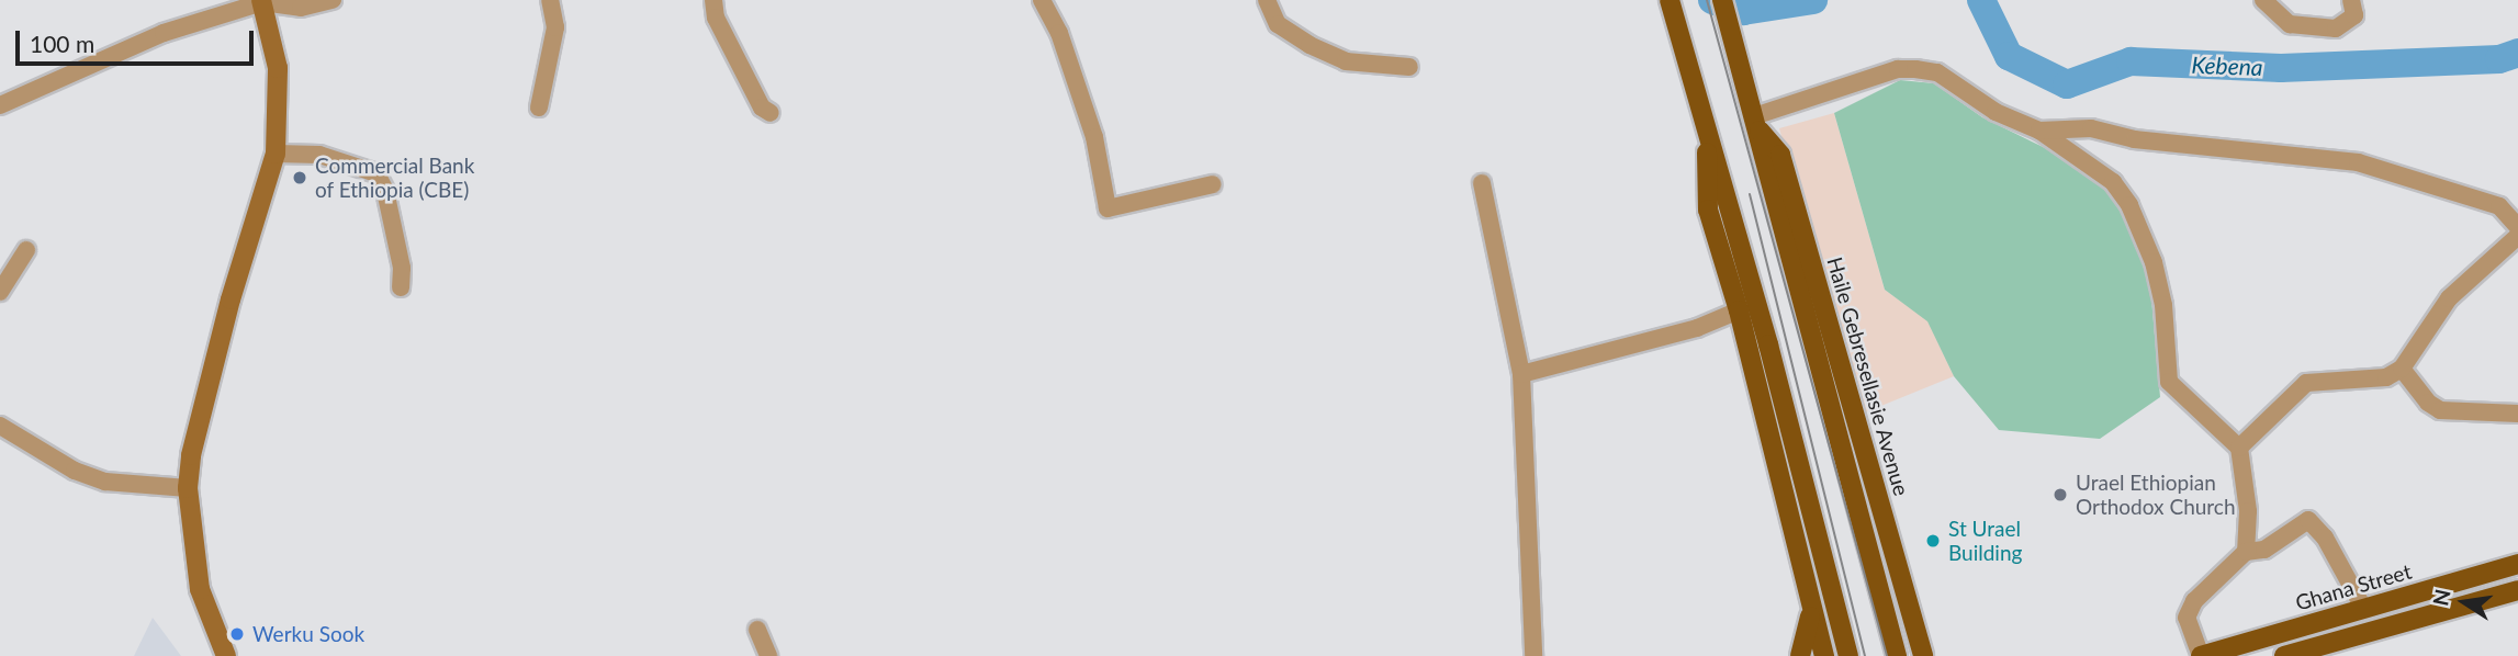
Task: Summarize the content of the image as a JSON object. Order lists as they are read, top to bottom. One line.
{"streets":{"main road":["Haile Gebresellasie Avenue","Ghana Street"]},"water":["Kebena"],"places":["Commercial Bank of Ethiopia (CBE)","Urael Ethiopian Orthodox Church","St Urael Building","Werku Sook"],"scale_bar":"100 m","north":"left"}
